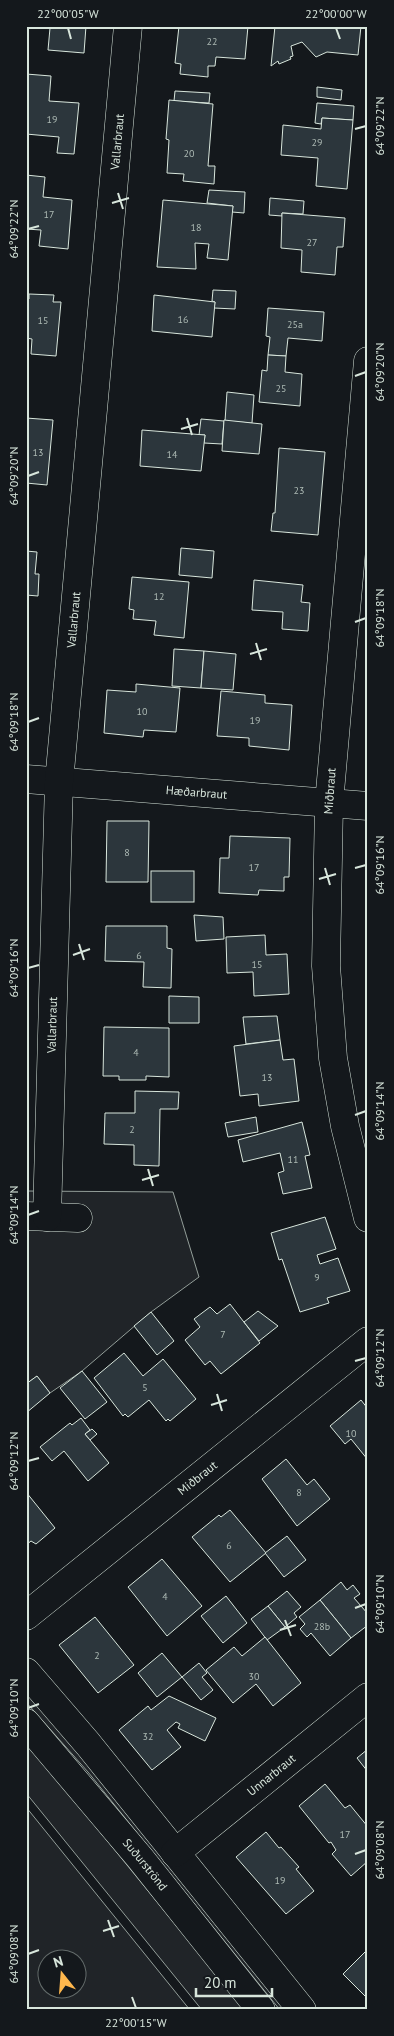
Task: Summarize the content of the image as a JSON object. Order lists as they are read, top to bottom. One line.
{"streets":{"street":["Vallarbraut","Miðbraut","Hæðarbraut","Unnarbraut","Suðurströnd"]},"crossings":[["Vallarbraut","Hæðarbraut"],["Miðbraut","Hæðarbraut"]],"house_numbers":["22","19","29","20","17","18","27","16","15","25a","25","13","14","23","12","10","19","8","17","6","15","4","13","2","11","9","7","5","10","8","6","4","28b","2","30","32","17","19"],"scale_bar":"20 m","north":"top","coordinates":["22°00'05\"W","22°00'00\"W","64°09'22\"N","64°09'20\"N","64°09'18\"N","64°09'16\"N","64°09'14\"N","64°09'12\"N","64°09'10\"N","64°09'08\"N","22°00'15\"W"]}
